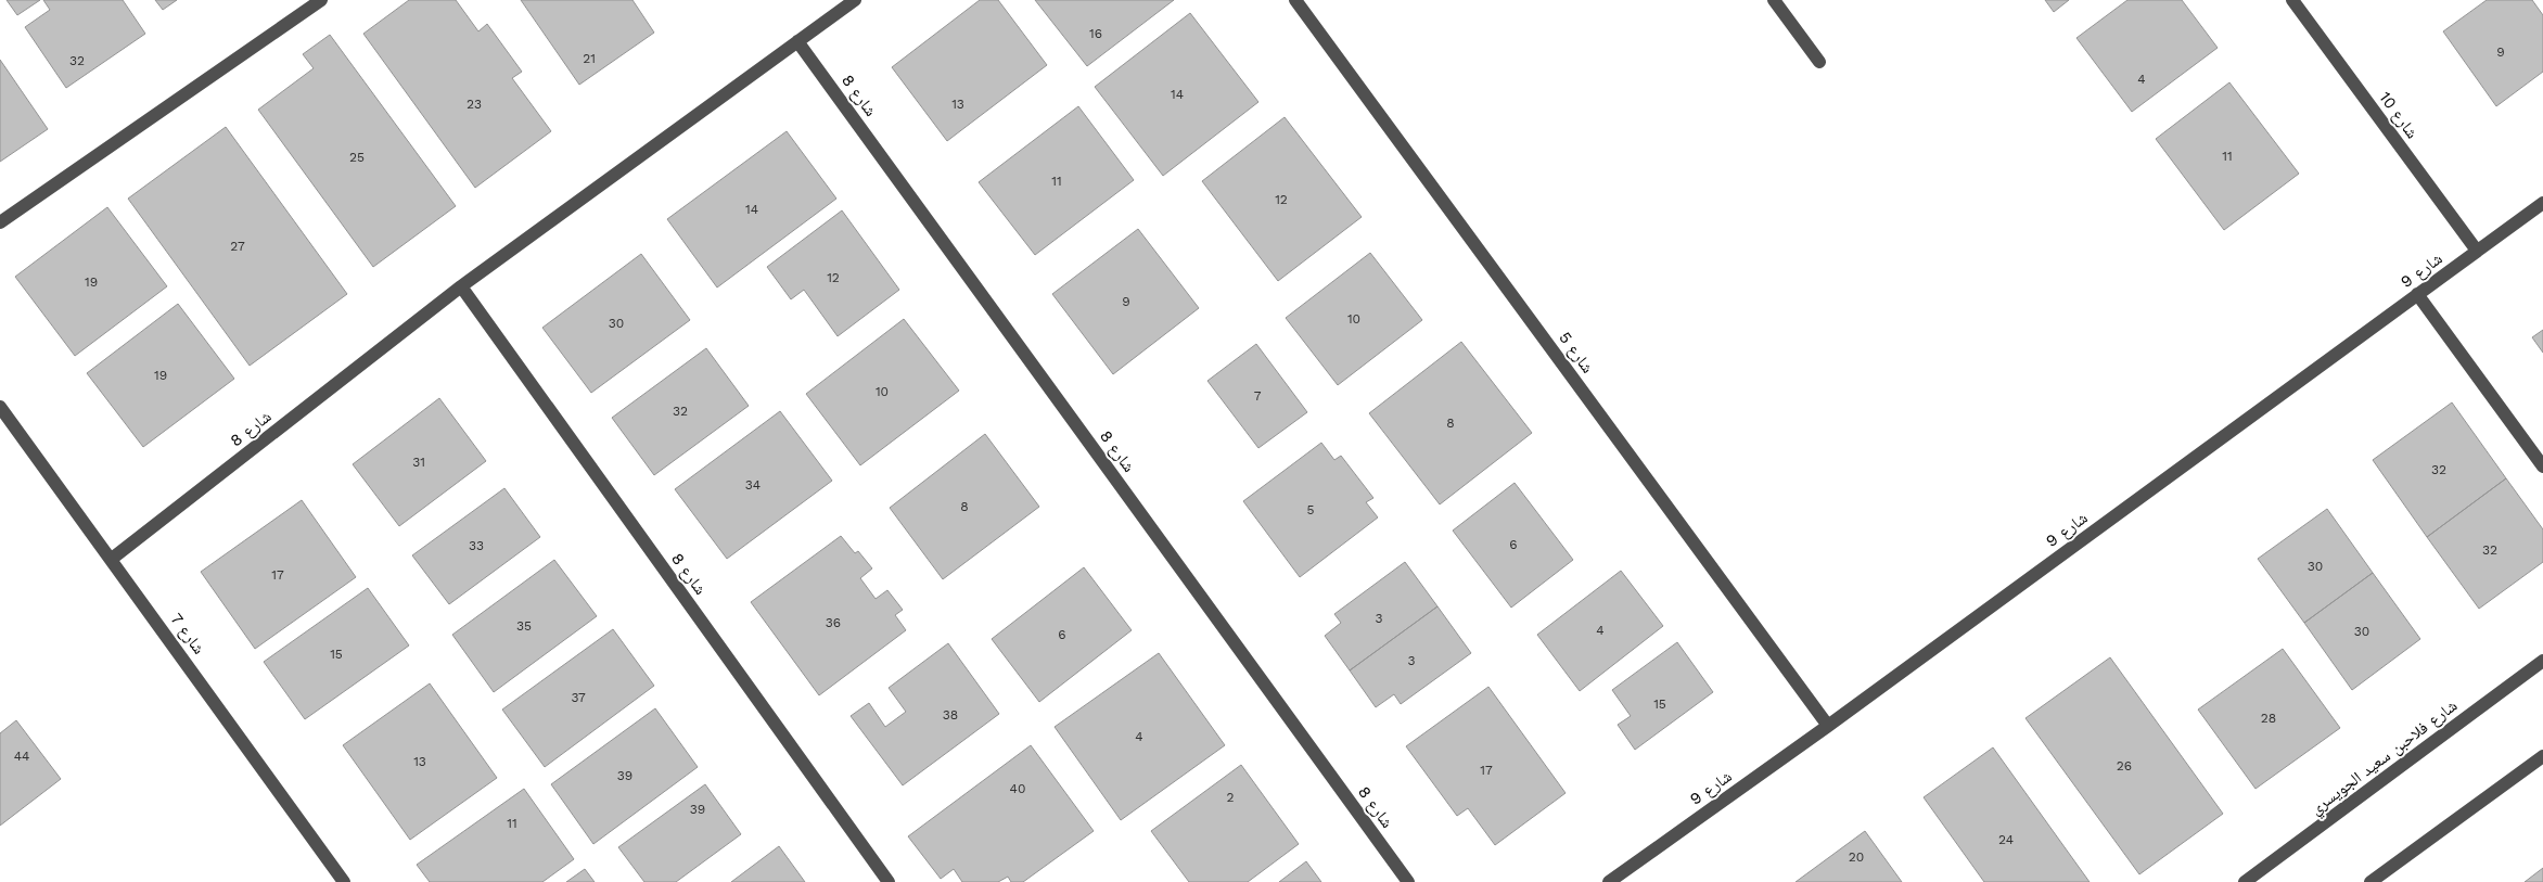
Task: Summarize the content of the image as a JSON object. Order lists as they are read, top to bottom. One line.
{"streets":{"street":["شارع 8","شارع 10","شارع 9","شارع 5","شارع 7","شارع فلاحبن سعيد الجويسري"]},"crossings":[["شارع 8","شارع 7"],["شارع 10","شارع 9"],["شارع 9","شارع 5"]],"house_numbers":["16","9","21","32","4","14","23","13","11","25","11","12","14","27","12","19","9","10","30","19","10","7","32","8","31","32","34","8","5","6","33","32","30","17","3","36","35","4","30","6","15","3","37","15","38","28","4","44","13","26","17","39","40","2","39","11","24","20"]}
